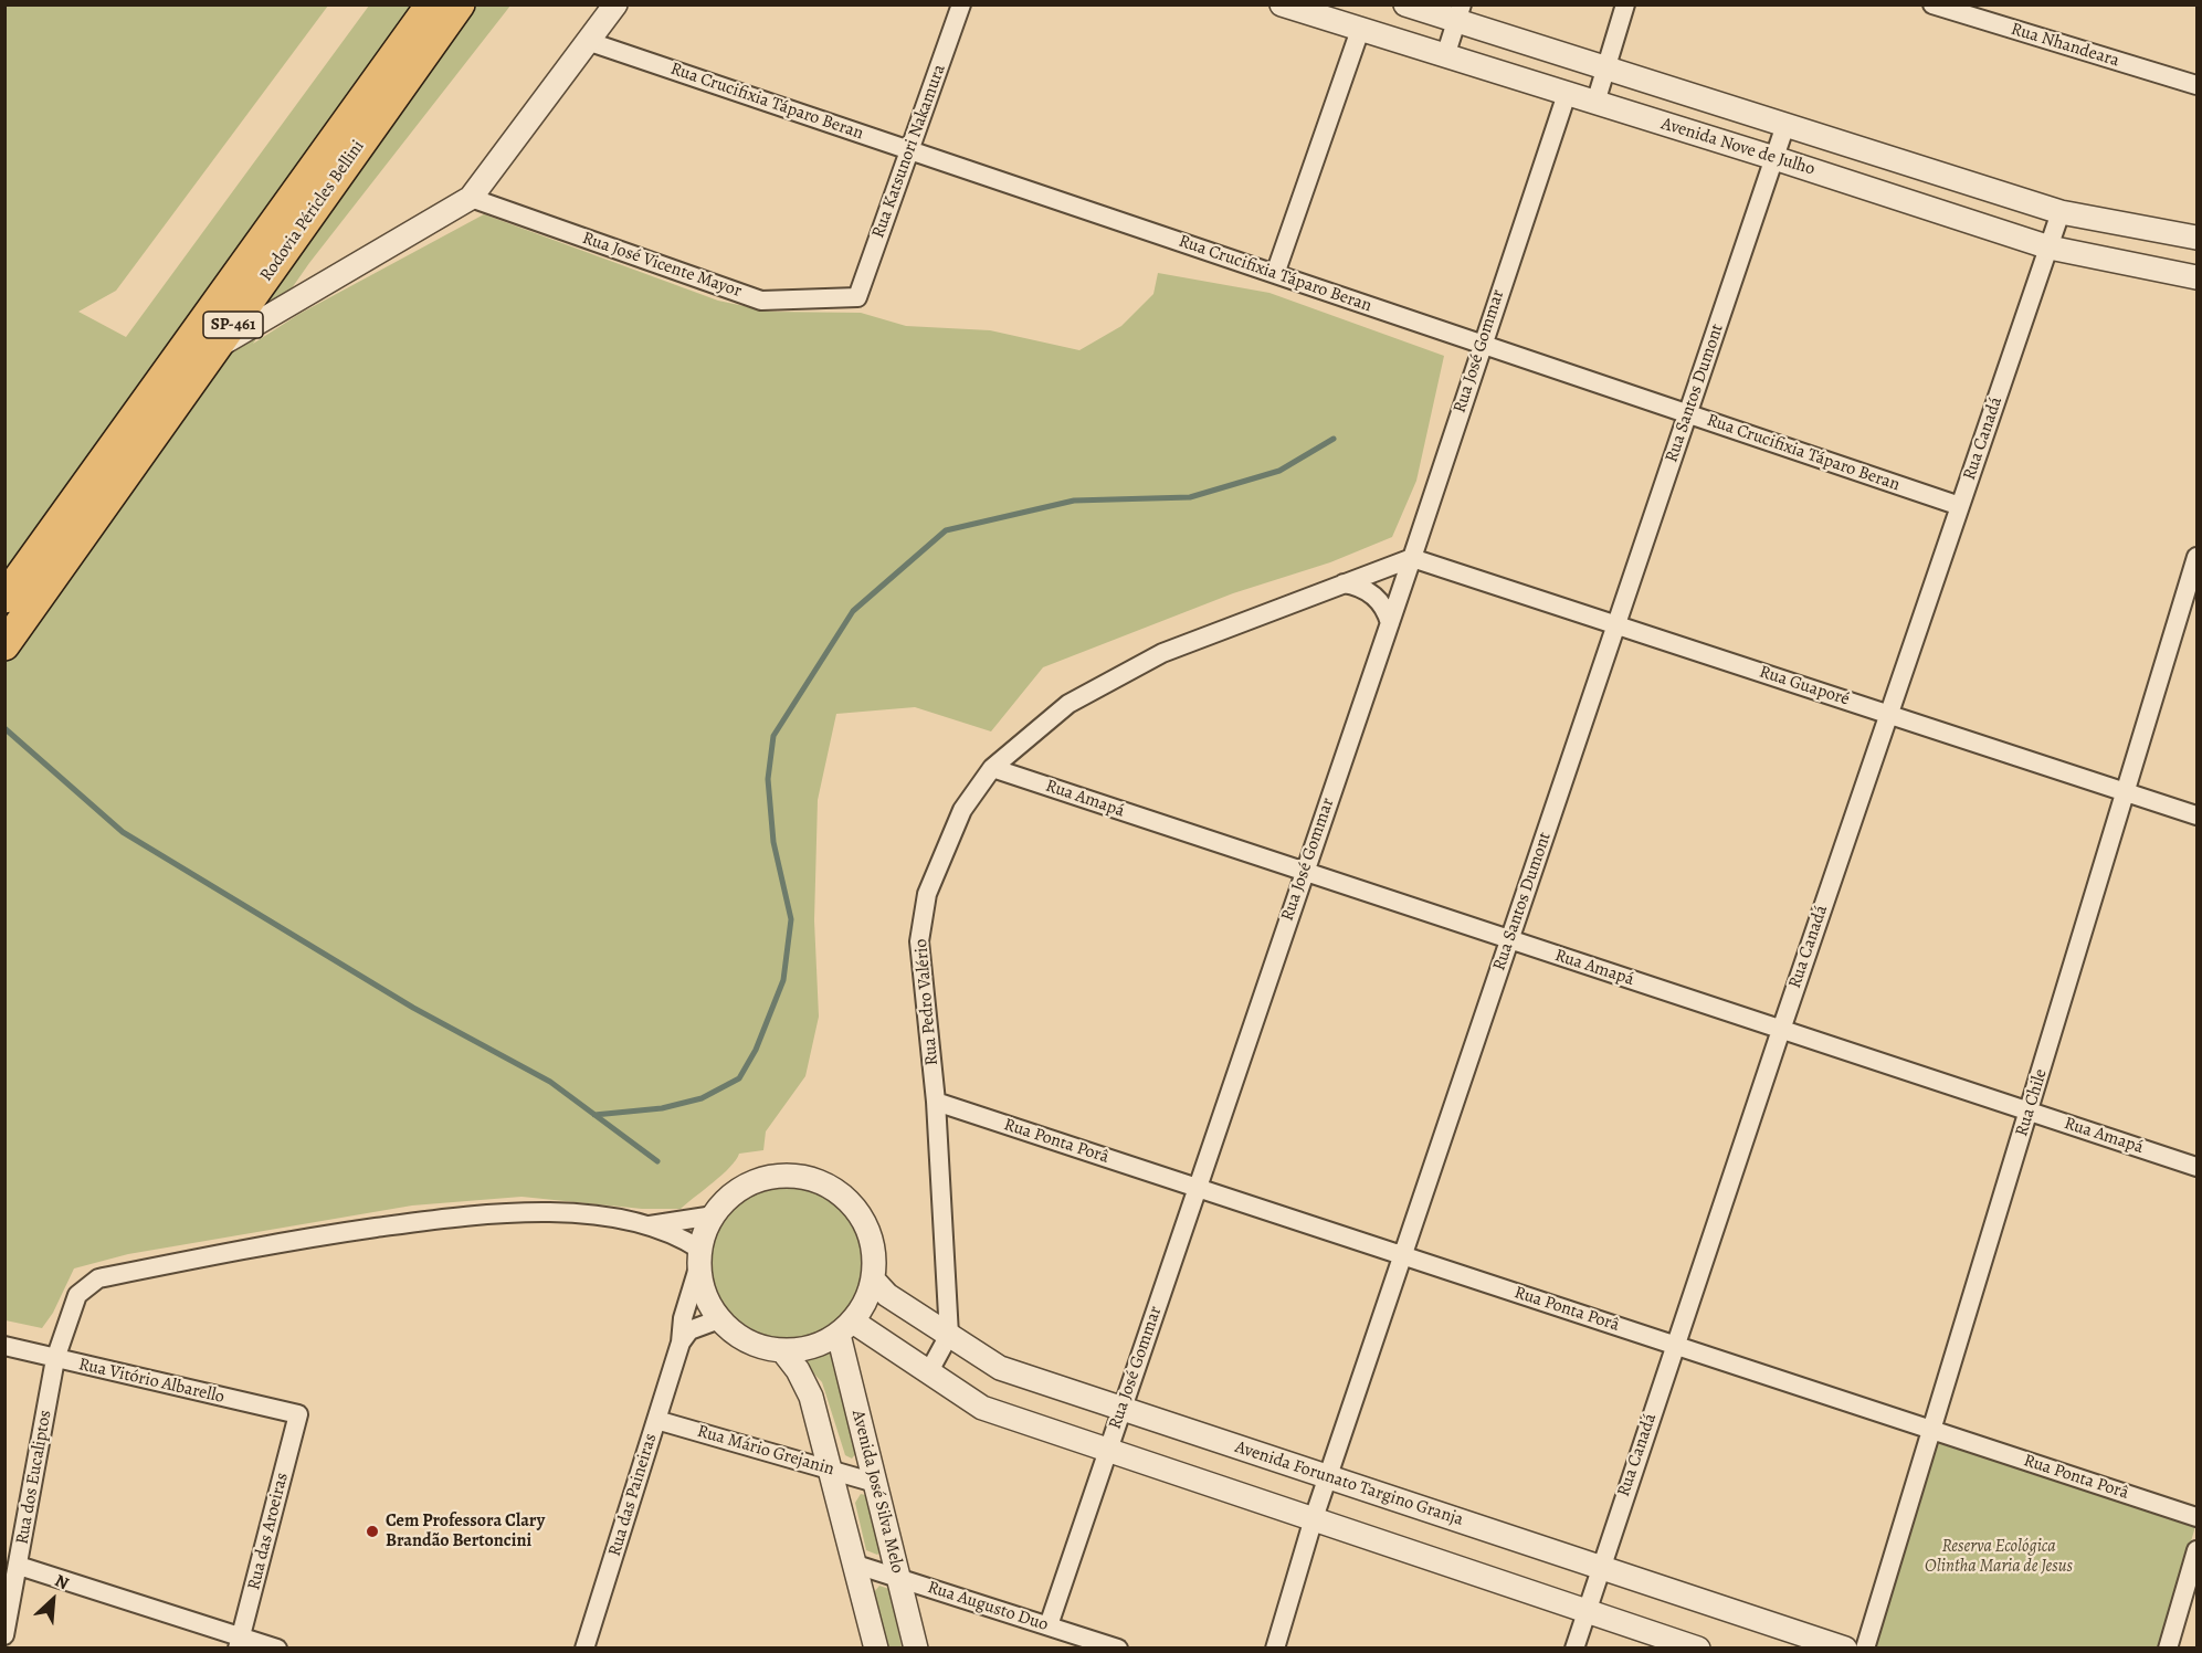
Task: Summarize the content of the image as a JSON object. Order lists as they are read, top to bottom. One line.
{"streets":{"main road":["Rodovia Péricles Bellini","SP-461"],"street":["Rua Nhandeara","Rua Crucifixia Táparo Beran","Avenida Nove de Julho","Rua Katsunori Nakamura","Rua José Vicente Mayor","Rua José Gommar","Rua Santos Dumont","Rua Canadá","Rua Guaporé","Rua Amapá","Rua Pedro Valério","Rua Chile","Rua Ponta Porâ","Rua Vitório Albarello","Rua Mário Grejanin","Rua dos Eucaliptos","Avenida Forunato Targino Granja","Avenida José Silva Melo","Rua das Paineiras","Rua das Aroeiras","Rua Augusto Duo"]},"crossings":[["Rua Crucifixia Táparo Beran","Rua Katsunori Nakamura"],["Rua Crucifixia Táparo Beran","Rua José Gommar"],["Rua Crucifixia Táparo Beran","Rua Santos Dumont"],["Rua Crucifixia Táparo Beran","Rua Canadá"],["Avenida Nove de Julho","Rua José Gommar"],["Avenida Nove de Julho","Rua Santos Dumont"],["Avenida Nove de Julho","Rua Canadá"],["Rua Katsunori Nakamura","Rua José Vicente Mayor"],["Rua José Gommar","Rua Guaporé"],["Rua José Gommar","Rua Amapá"],["Rua José Gommar","Rua Pedro Valério"],["Rua José Gommar","Rua Ponta Porâ"],["Rua José Gommar","Avenida Forunato Targino Granja"],["Rua José Gommar","Rua Augusto Duo"],["Rua Santos Dumont","Rua Guaporé"],["Rua Santos Dumont","Rua Amapá"],["Rua Santos Dumont","Rua Ponta Porâ"],["Rua Santos Dumont","Avenida Forunato Targino Granja"],["Rua Canadá","Rua Guaporé"],["Rua Canadá","Rua Amapá"],["Rua Canadá","Rua Ponta Porâ"],["Rua Canadá","Avenida Forunato Targino Granja"],["Rua Guaporé","Rua Pedro Valério"],["Rua Guaporé","Rua Chile"],["Rua Amapá","Rua Pedro Valério"],["Rua Amapá","Rua Chile"],["Rua Pedro Valério","Rua Ponta Porâ"],["Rua Pedro Valério","Avenida Forunato Targino Granja"],["Rua Chile","Rua Ponta Porâ"],["Rua Vitório Albarello","Rua dos Eucaliptos"],["Rua Vitório Albarello","Rua das Aroeiras"],["Rua Mário Grejanin","Avenida José Silva Melo"],["Rua Mário Grejanin","Rua das Paineiras"],["Avenida Forunato Targino Granja","Avenida José Silva Melo"],["Avenida Forunato Targino Granja","Rua das Paineiras"],["Avenida José Silva Melo","Rua das Paineiras"],["Avenida José Silva Melo","Rua Augusto Duo"]],"parks":["Reserva Ecológica Olintha Maria de Jesus"],"places":["Cem Professora Clary Brandão Bertoncini"],"north":"top right"}
